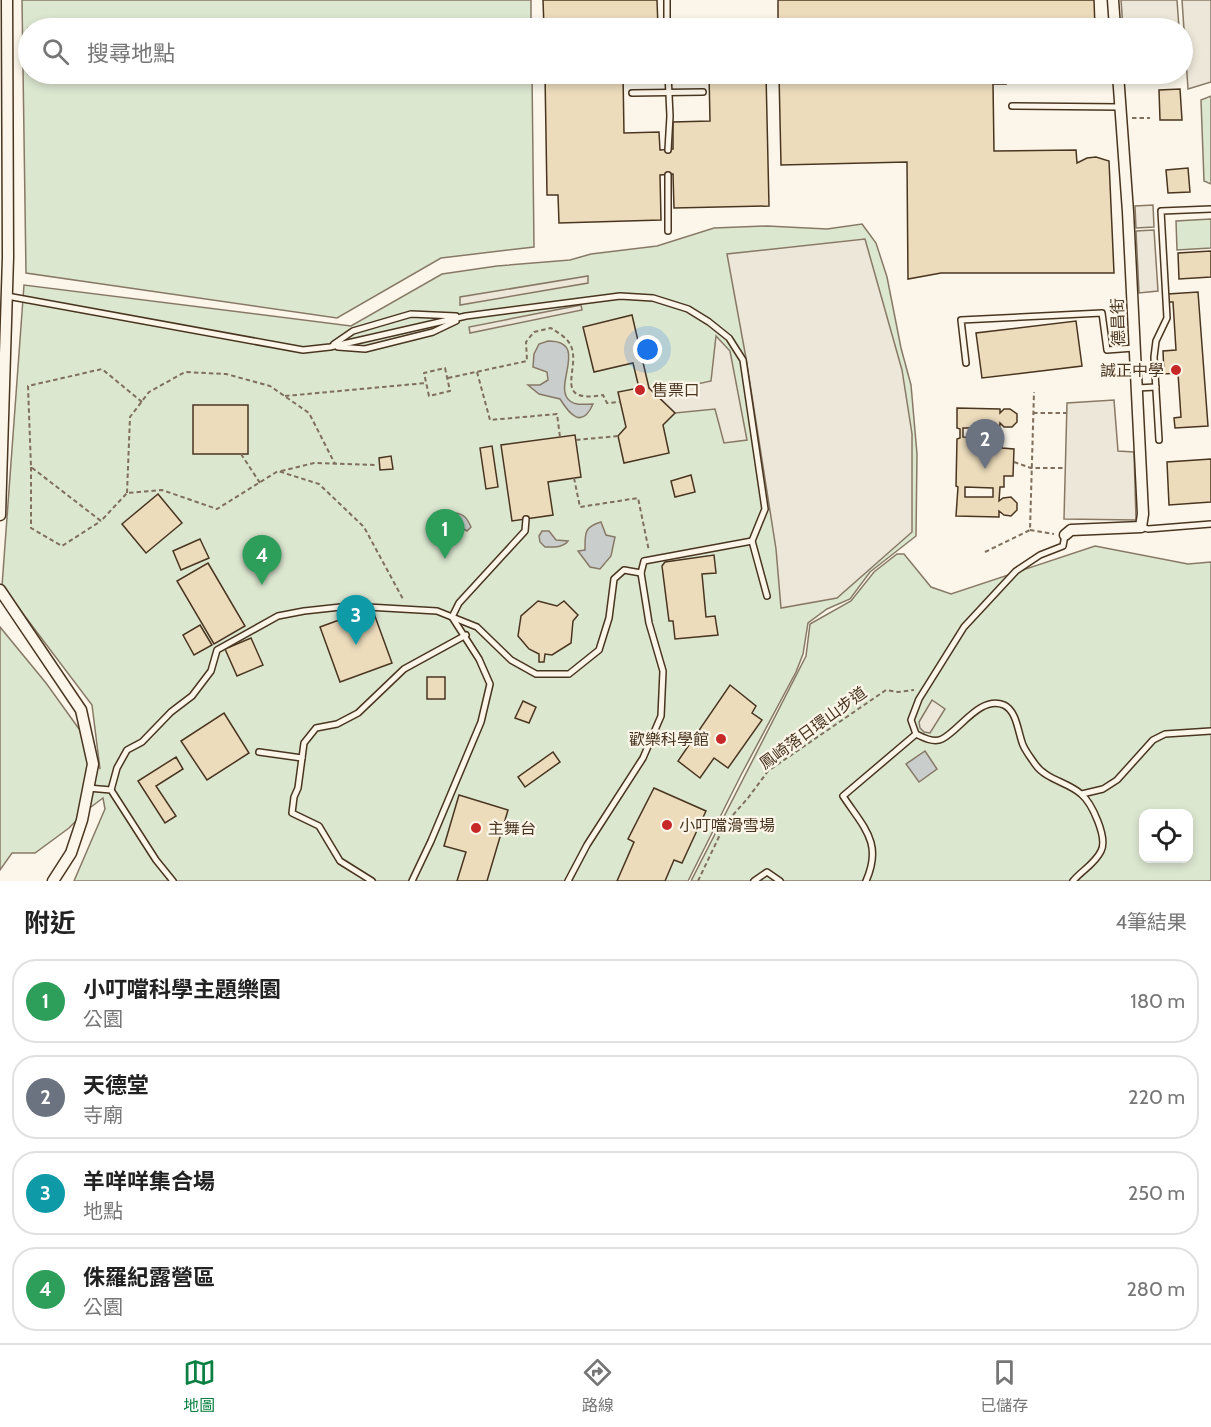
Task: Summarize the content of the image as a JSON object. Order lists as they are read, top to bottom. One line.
{"streets":{"street":["德昌街"],"path":["鳳崎落日環山步道"]},"places":["誠正中學","售票口","歡樂科學館","小叮噹滑雪場","主舞台"],"page":{"search":"搜尋地點","pins":["2","1","4","3"],"heading":["附近","4筆結果"],"list":[{"mark":"1","name":"小叮噹科學主題樂園","note":"公園","value":"180 m"},{"mark":"2","name":"天德堂","note":"寺廟","value":"220 m"},{"mark":"3","name":"羊咩咩集合場","note":"地點","value":"250 m"},{"mark":"4","name":"侏羅紀露營區","note":"公園","value":"280 m"}],"nav":["地圖","路線","已儲存"]}}
